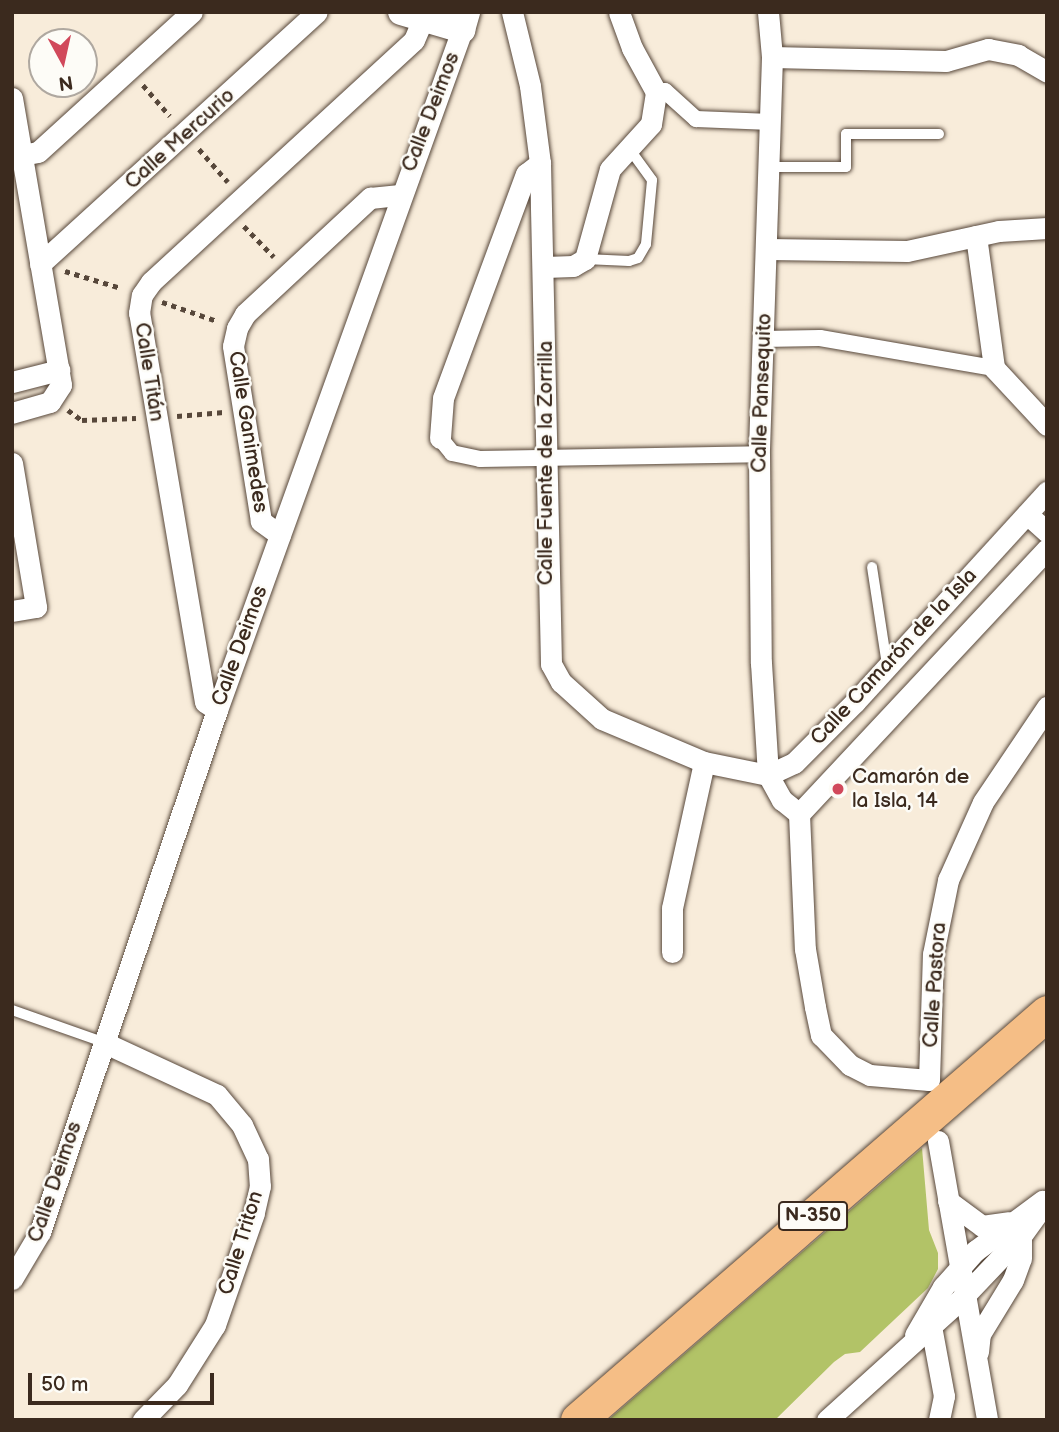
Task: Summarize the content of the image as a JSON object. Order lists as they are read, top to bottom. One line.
{"streets":{"highway":["N-350"],"street":["Calle Deimos","Calle Mercurio","Calle Titán","Calle Pansequito","Calle Ganimedes","Calle Fuente de la Zorrilla","Calle Camarón de la Isla","Calle Pastora","Calle Triton"]},"crossings":[["Calle Deimos","Calle Titán"],["Calle Deimos","Calle Ganimedes"],["Calle Deimos","Calle Triton"],["Calle Pansequito","Calle Fuente de la Zorrilla"],["Calle Pansequito","Calle Camarón de la Isla"],["Calle Fuente de la Zorrilla","Calle Camarón de la Isla"],["Calle Camarón de la Isla","Calle Pastora"]],"places":["Camarón de la Isla, 14"],"scale_bar":"50 m","north":"bottom"}
